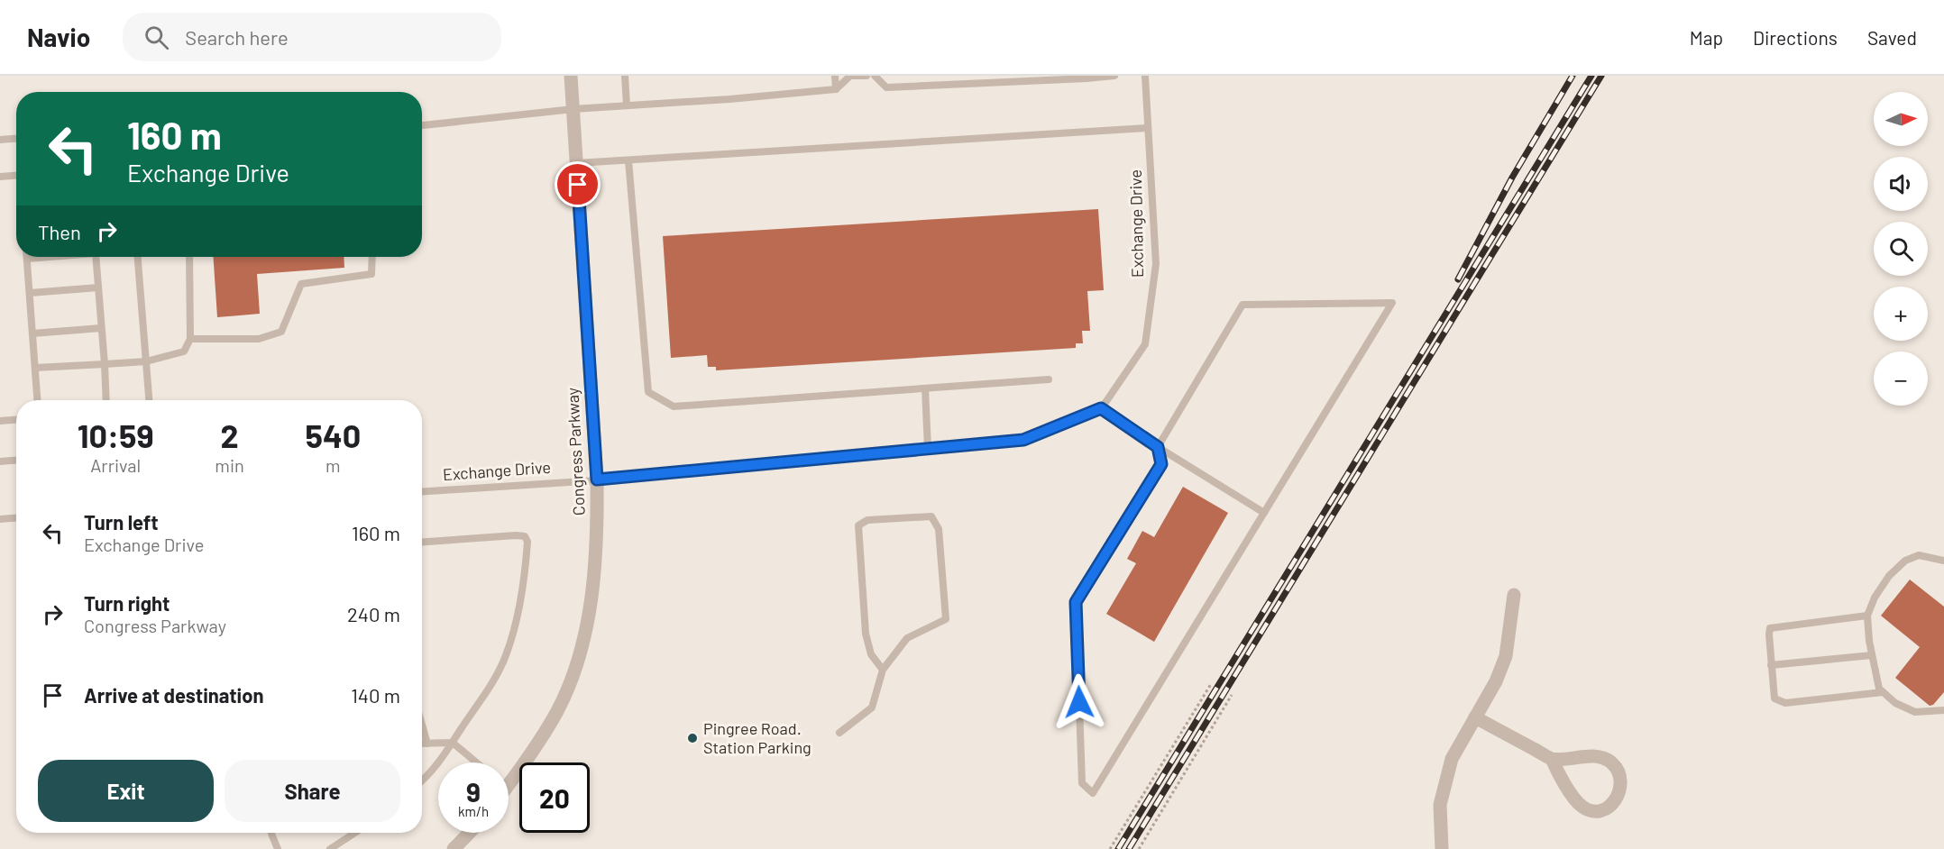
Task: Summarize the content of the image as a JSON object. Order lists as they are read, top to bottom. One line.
{"streets":{"street":["Congress Parkway"],"lane":["Exchange Drive"]},"crossings":[["Exchange Drive","Congress Parkway"]],"places":["Pingree Road. Station Parking"],"north":"right","page":{"header":"Navio","search":"Search here","nav":["Map","Directions","Saved"],"map_buttons":["+","−"],"turn":["160 m","Exchange Drive"],"then":"Then","eta":["10:59","Arrival","2","min","540","m"],"list":[{"name":"Turn left","note":"Exchange Drive","value":"160 m"},{"name":"Turn right","note":"Congress Parkway","value":"240 m"},{"name":"Arrive at destination","value":"140 m"}],"buttons":["Exit","Share"],"speed":"9 km/h","limit":"20"}}
